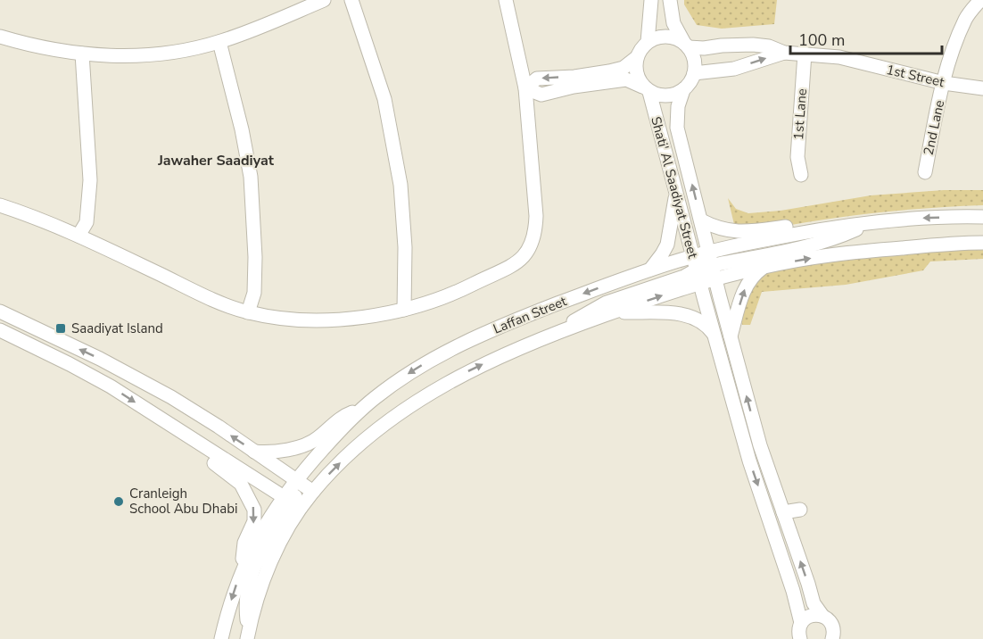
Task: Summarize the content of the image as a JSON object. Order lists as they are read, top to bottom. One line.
{"streets":{"street":["1st Street","1st Lane","2nd Lane","Shati' Al Saadiyat Street","Laffan Street"]},"crossings":[["1st Street","1st Lane"],["1st Street","2nd Lane"],["1st Street","Shati' Al Saadiyat Street"],["Shati' Al Saadiyat Street","Laffan Street"]],"districts":["Jawaher Saadiyat"],"places":{"transit":["Saadiyat Island"],"other":["Cranleigh School Abu Dhabi"]},"scale_bar":"100 m"}
